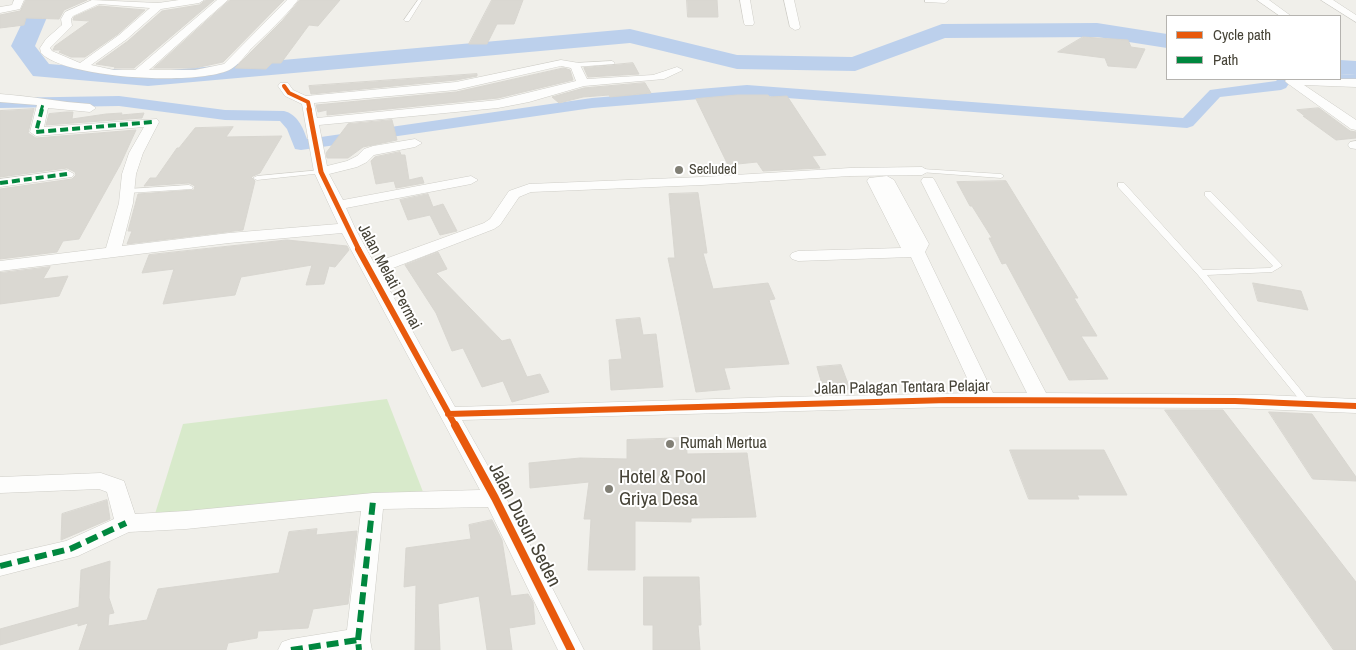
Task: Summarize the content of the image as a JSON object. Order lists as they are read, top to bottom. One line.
{"streets":{"street":["Jalan Melati Permai","Jalan Palagan Tentara Pelajar","Jalan Dusun Seden"]},"crossings":[["Jalan Melati Permai","Jalan Palagan Tentara Pelajar"],["Jalan Melati Permai","Jalan Dusun Seden"],["Jalan Palagan Tentara Pelajar","Jalan Dusun Seden"]],"places":["Secluded","Rumah Mertua","Hotel & Pool Griya Desa"],"legend":["Cycle path","Path"]}
